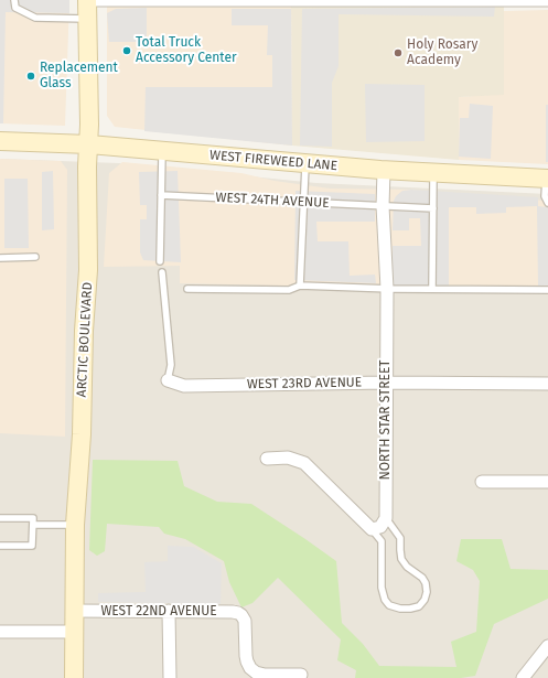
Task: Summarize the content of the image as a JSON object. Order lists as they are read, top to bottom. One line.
{"streets":{"main road":["WEST FIREWEED LANE","ARCTIC BOULEVARD"],"street":["WEST 23RD AVENUE","NORTH STAR STREET","WEST 22ND AVENUE"],"lane":["WEST 24TH AVENUE"]},"crossings":[["WEST FIREWEED LANE","ARCTIC BOULEVARD"],["WEST FIREWEED LANE","NORTH STAR STREET"],["WEST 24TH AVENUE","NORTH STAR STREET"],["ARCTIC BOULEVARD","WEST 22ND AVENUE"],["WEST 23RD AVENUE","NORTH STAR STREET"]],"places":["Total Truck Accessory Center","Holy Rosary Academy","Replacement Glass"]}
